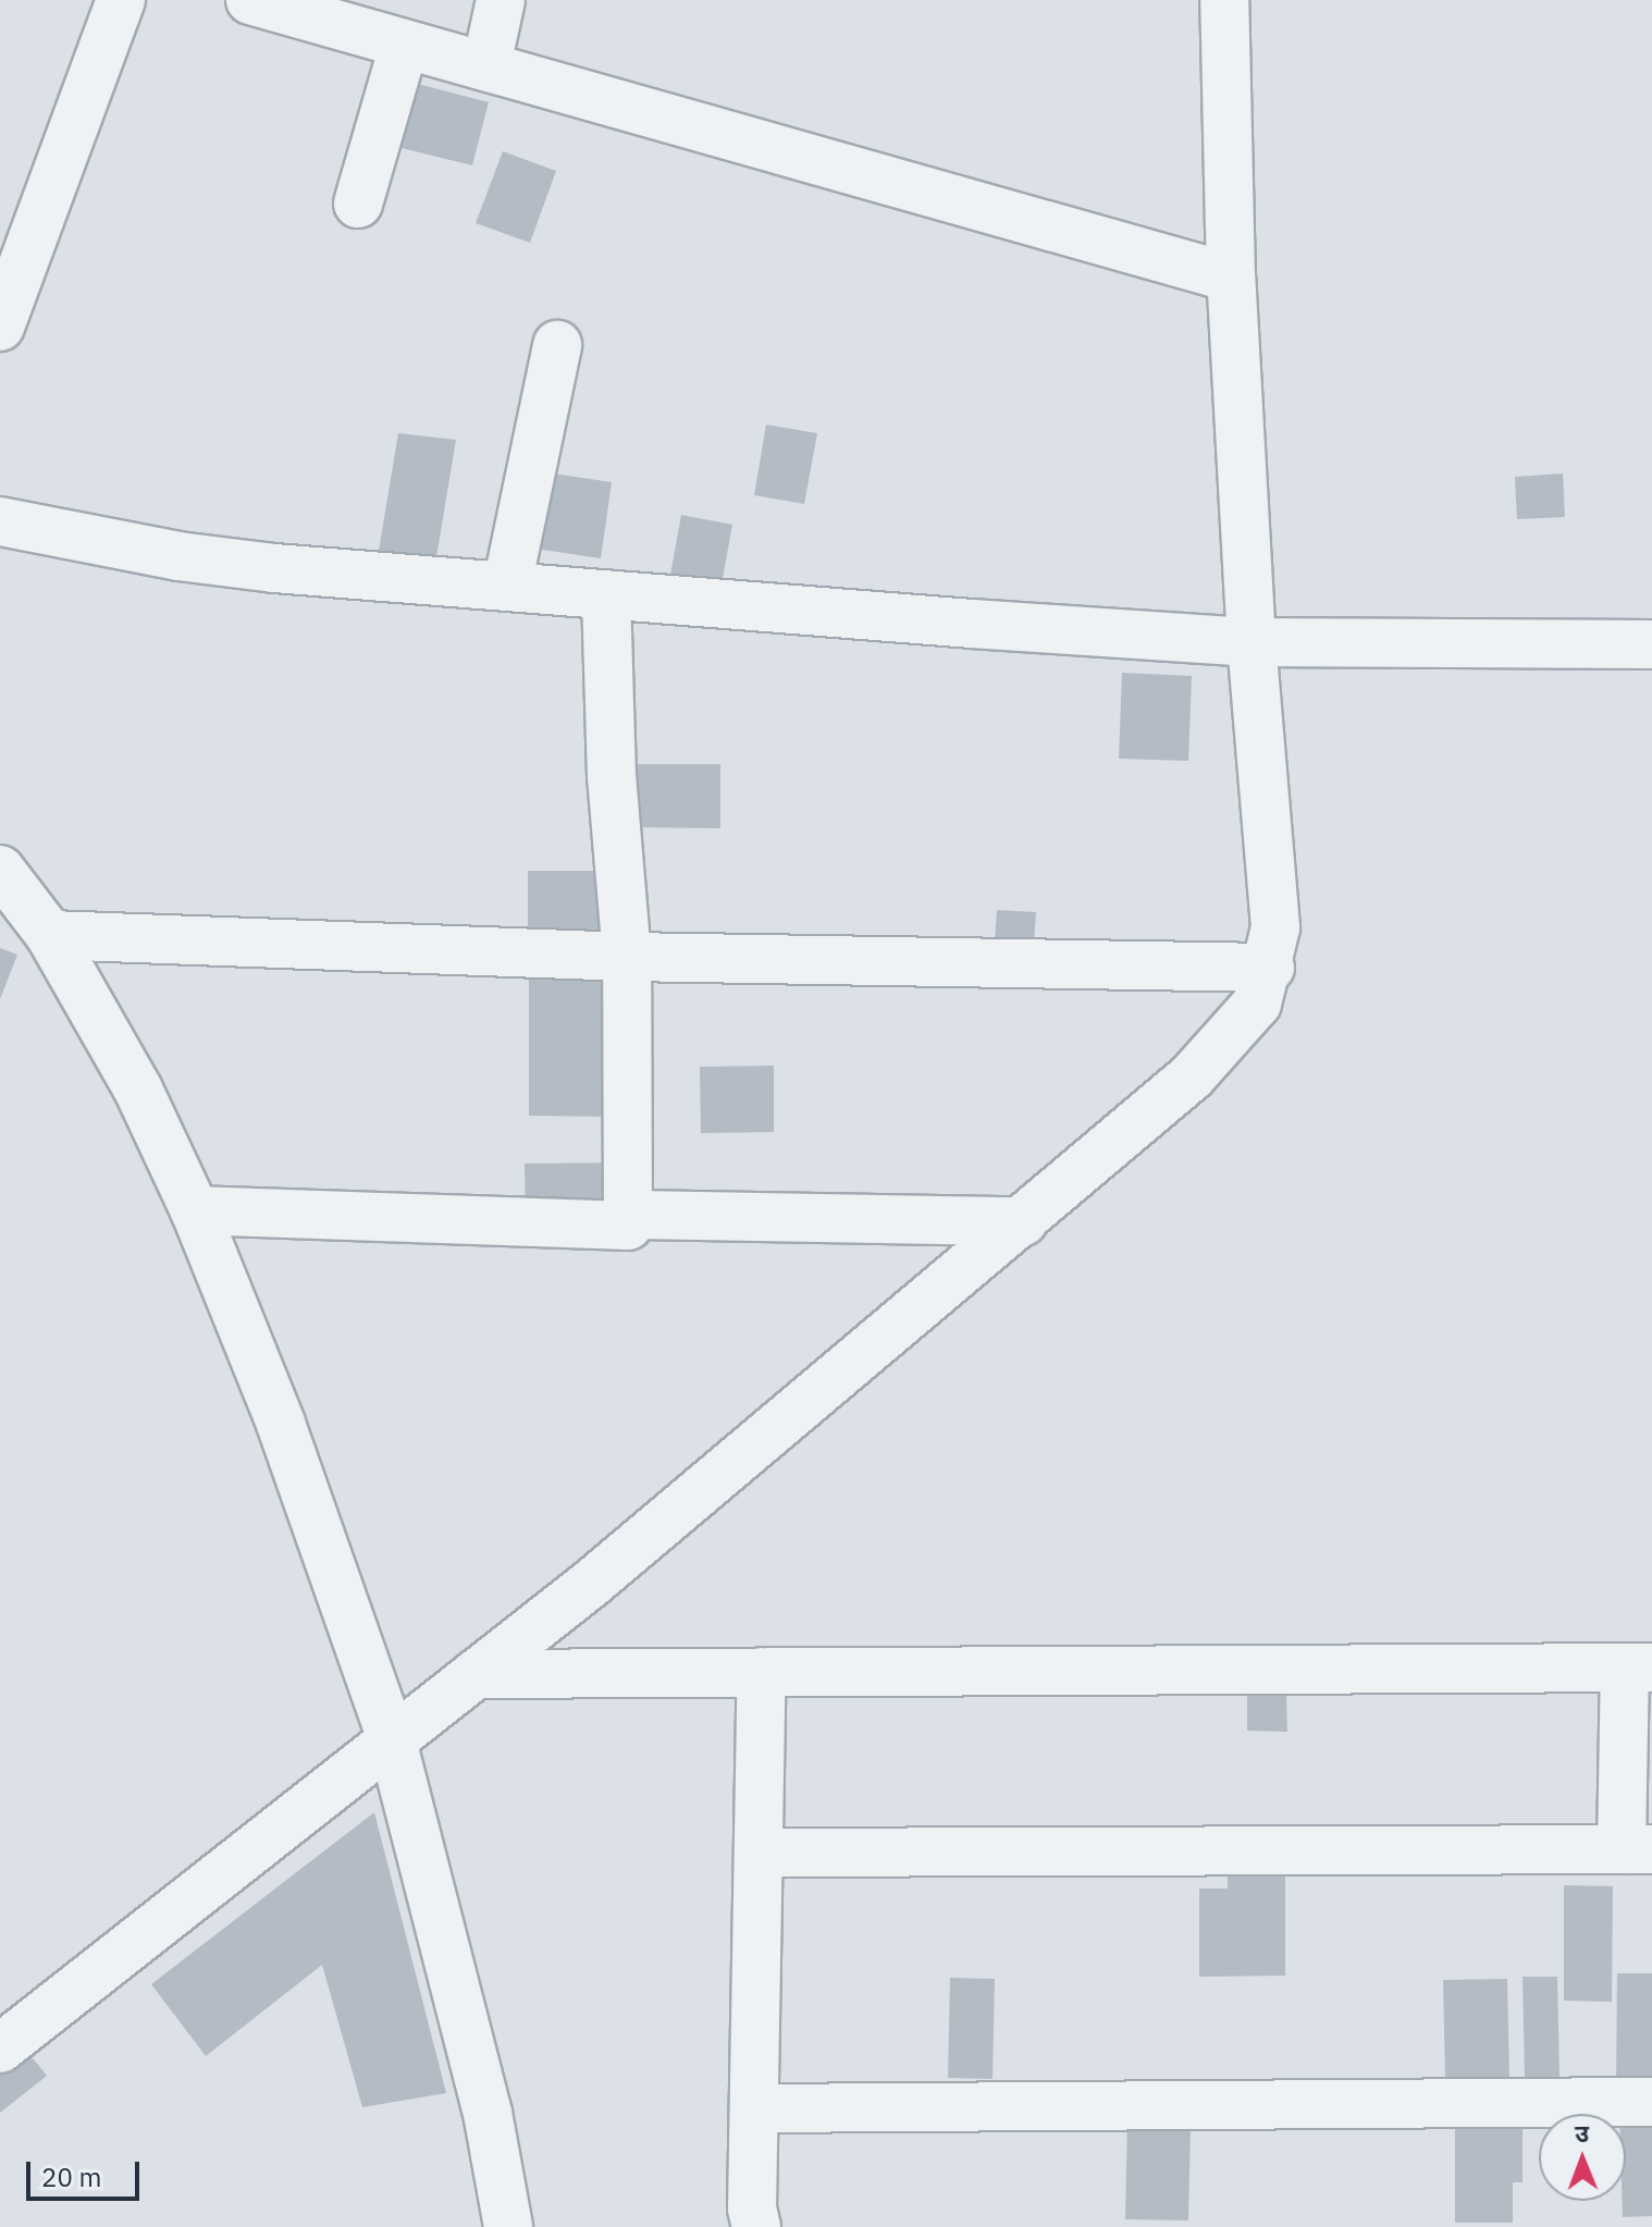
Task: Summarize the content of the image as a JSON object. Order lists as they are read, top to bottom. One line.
{"scale_bar":"20 m","north":"top"}
